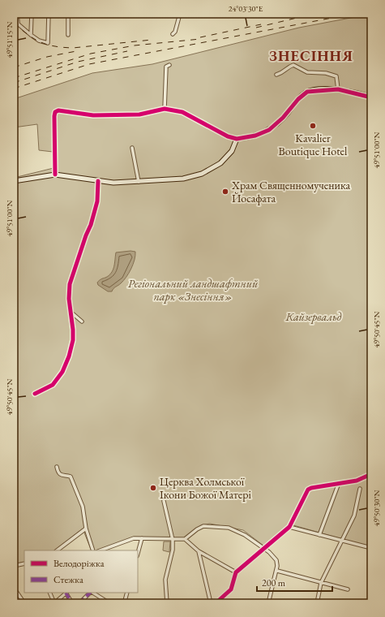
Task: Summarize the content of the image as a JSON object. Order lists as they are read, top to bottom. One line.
{"districts":["ЗНЕСІННЯ"],"parks":["Регіональний ландшафтний парк «Знесіння»","Кайзервальд"],"places":["Kavalier Boutique Hotel","Храм Священномученика Йосафата","Церква Холмської Ікони Божої Матері"],"legend":["Велодоріжка","Стежка"],"scale_bar":"200 m","coordinates":["24°03'30\"E","49°51'15\"N","49°51'00\"N","49°50'45\"N","49°50'30\"N"]}
